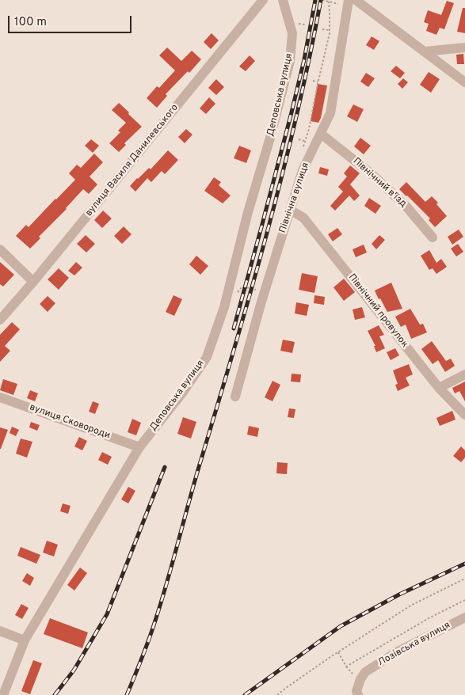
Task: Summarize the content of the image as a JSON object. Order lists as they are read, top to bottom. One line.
{"streets":{"street":["Деповська вулиця","вулиця Василя Данилевського","Північний в'їзд","Північна вулиця","Північний провулок","вулиця Сковороди","Лозівська вулиця"]},"crossings":[["Деповська вулиця","вулиця Сковороди"],["Північний в'їзд","Північна вулиця"],["Північна вулиця","Північний провулок"]],"scale_bar":"100 m"}
